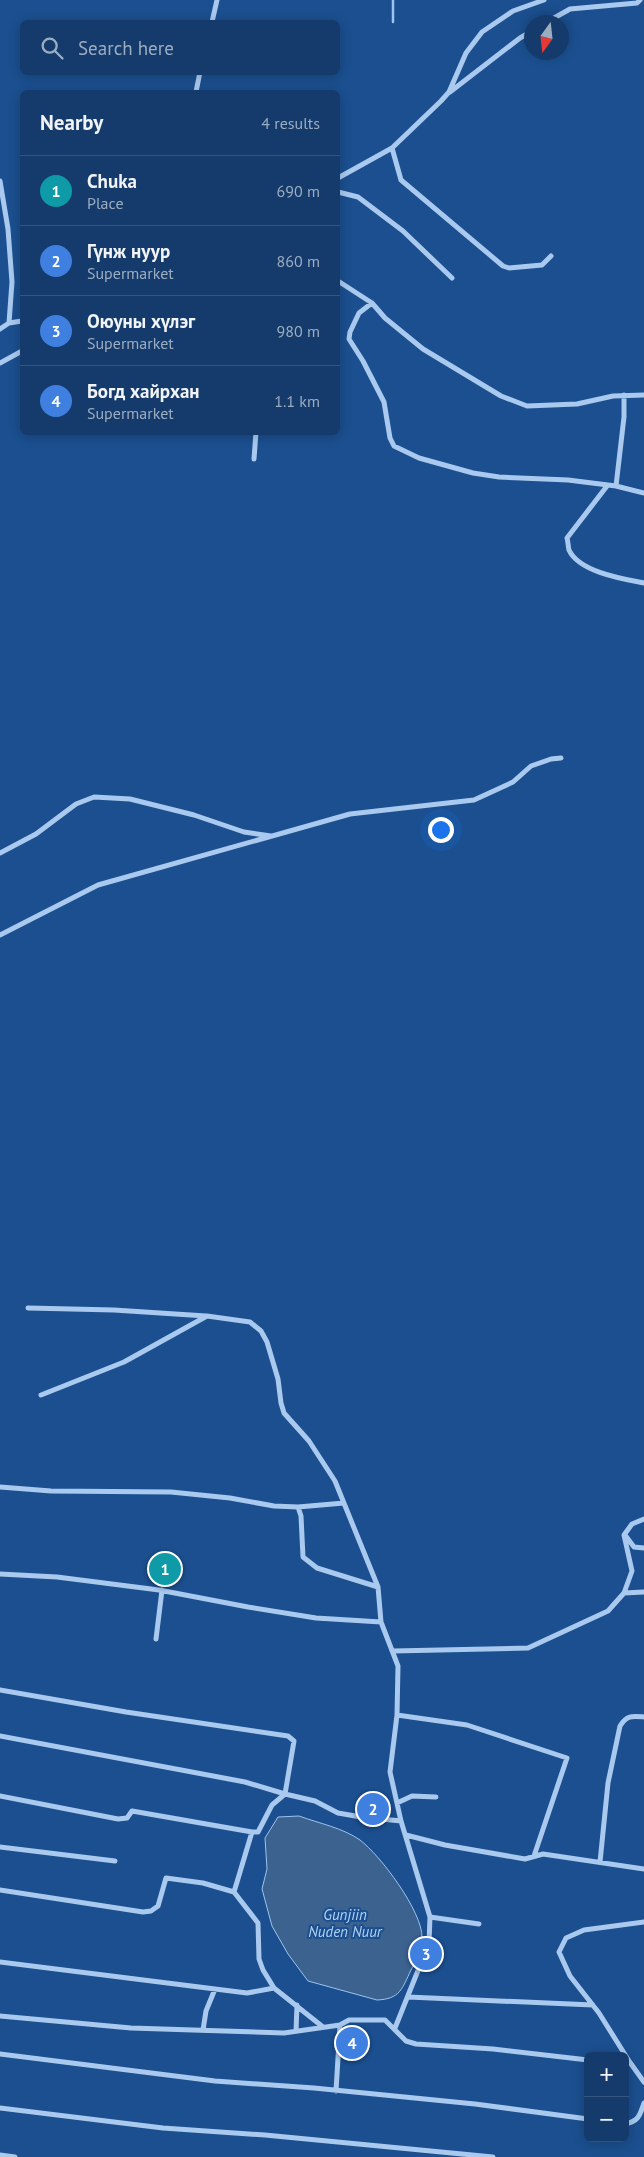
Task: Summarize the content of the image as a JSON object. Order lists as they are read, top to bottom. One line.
{"water":["Gunjiin Nuden Nuur"],"north":"bottom","page":{"search":"Search here","heading":["Nearby","4 results"],"list":[{"mark":"1","name":"Chuka","note":"Place","value":"690 m"},{"mark":"2","name":"Гүнж нуур","note":"Supermarket","value":"860 m"},{"mark":"3","name":"Оюуны хүлэг","note":"Supermarket","value":"980 m"},{"mark":"4","name":"Богд хайрхан","note":"Supermarket","value":"1.1 km"}],"pins":["1","2","3","4"],"map_buttons":["+","−"]}}
